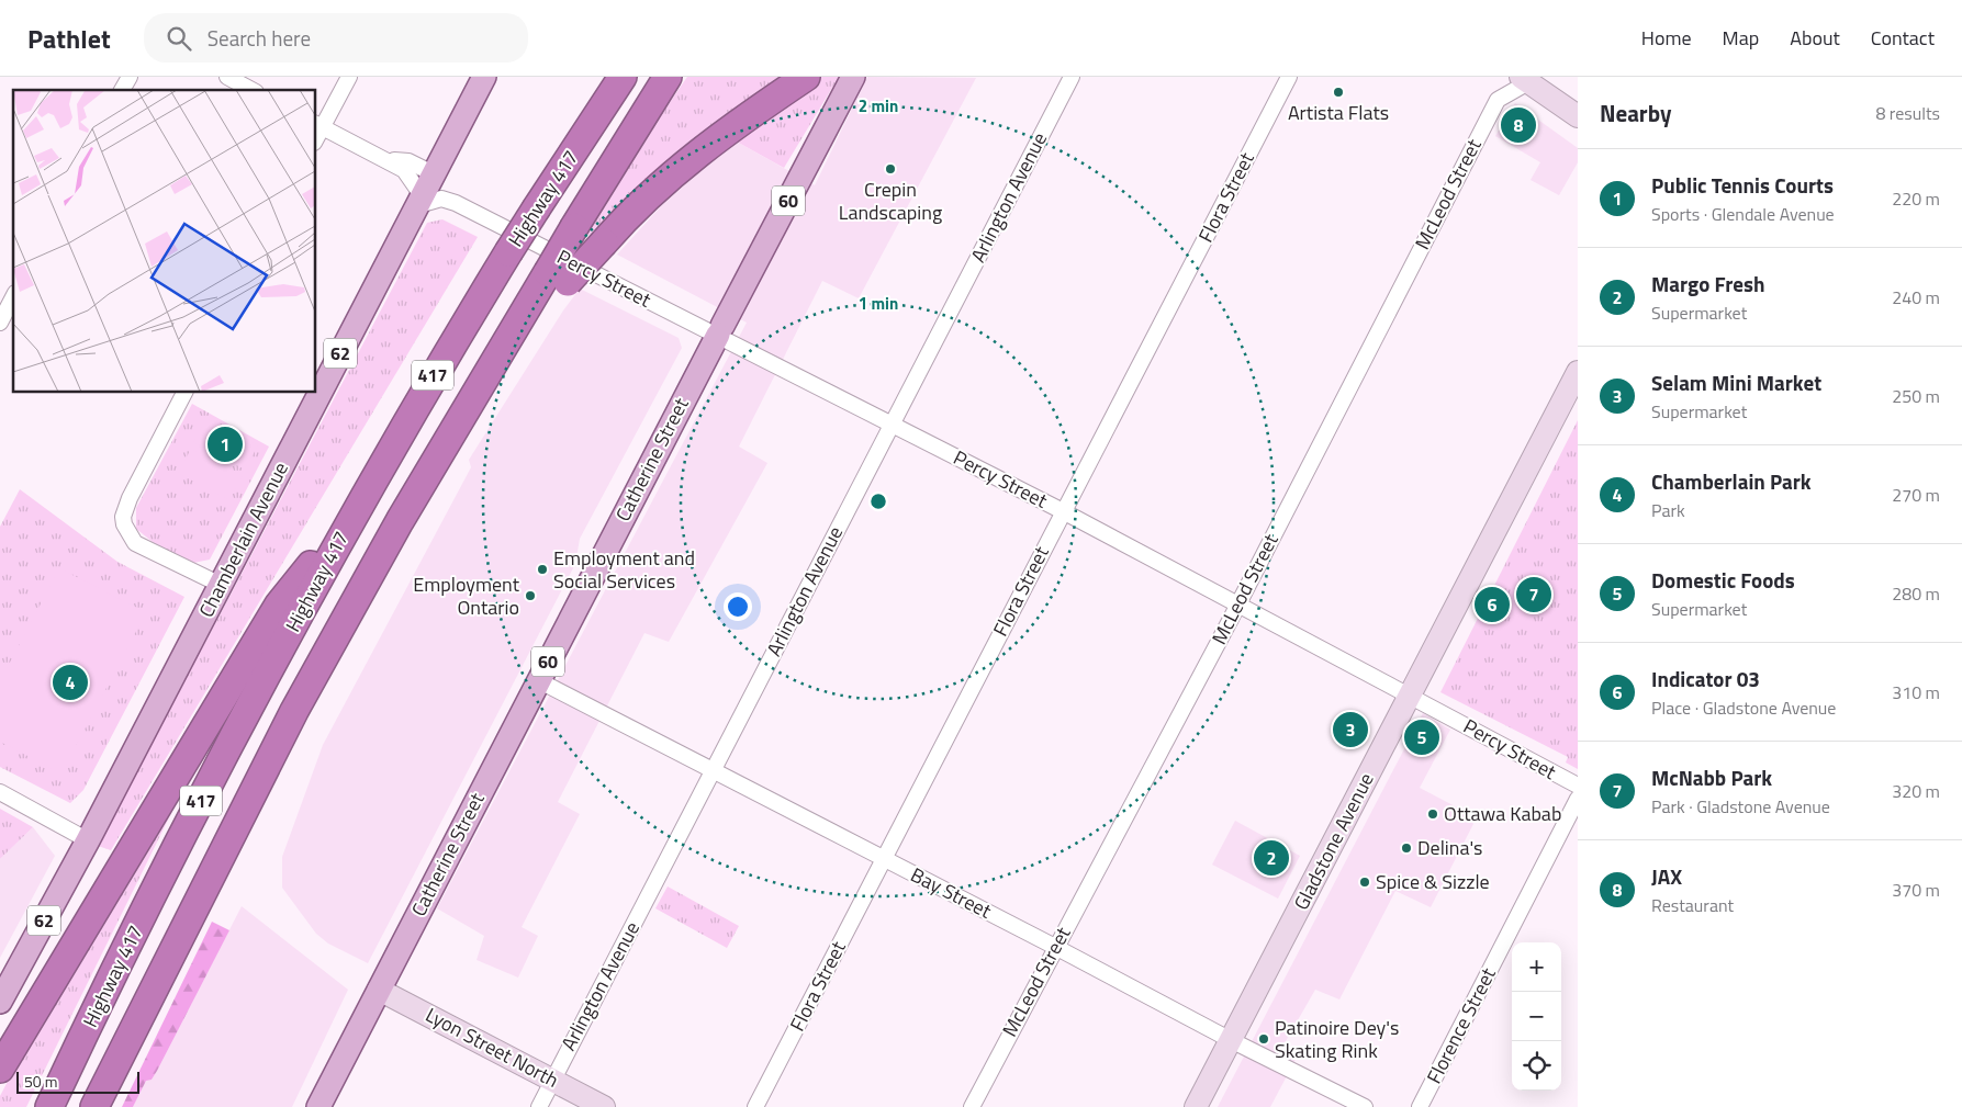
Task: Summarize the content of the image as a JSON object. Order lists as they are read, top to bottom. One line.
{"streets":{"highway":["Highway 417","417"],"main road":["60","62","Catherine Street","Chamberlain Avenue","Gladstone Avenue","Lyon Street North"],"street":["McLeod Street","Arlington Avenue","Flora Street","Percy Street","Bay Street","Florence Street"]},"crossings":[["McLeod Street","Percy Street"],["McLeod Street","Bay Street"],["Arlington Avenue","Percy Street"],["Arlington Avenue","Bay Street"],["Arlington Avenue","Lyon Street North"],["Flora Street","Percy Street"],["Flora Street","Bay Street"],["Percy Street","Catherine Street"],["Percy Street","Chamberlain Avenue"],["Percy Street","Gladstone Avenue"],["Catherine Street","Bay Street"],["Catherine Street","Lyon Street North"],["Gladstone Avenue","Bay Street"]],"places":["Artista Flats","Crepin Landscaping","Employment and Social Services","Employment Ontario","Ottawa Kabab","Delina's","Spice & Sizzle","Patinoire Dey's Skating Rink"],"scale_bar":"50 m","page":{"header":"Pathlet","search":"Search here","nav":["Home","Map","About","Contact"],"heading":["Nearby","8 results"],"pins":["8","1","7","6","4","3","5","2"],"list":[{"mark":"1","name":"Public Tennis Courts","note":"Sports · Glendale Avenue","value":"220 m"},{"mark":"2","name":"Margo Fresh","note":"Supermarket","value":"240 m"},{"mark":"3","name":"Selam Mini Market","note":"Supermarket","value":"250 m"},{"mark":"4","name":"Chamberlain Park","note":"Park","value":"270 m"},{"mark":"5","name":"Domestic Foods","note":"Supermarket","value":"280 m"},{"mark":"6","name":"Indicator 03","note":"Place · Gladstone Avenue","value":"310 m"},{"mark":"7","name":"McNabb Park","note":"Park · Gladstone Avenue","value":"320 m"},{"mark":"8","name":"JAX","note":"Restaurant","value":"370 m"}],"map_buttons":["+","−"],"scale":"50 m"},"rings":["2 min","1 min"]}
